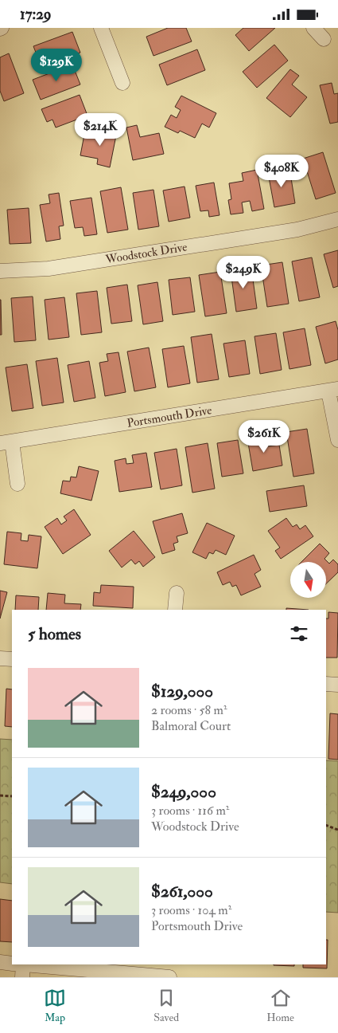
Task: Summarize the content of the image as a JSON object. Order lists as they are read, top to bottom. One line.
{"streets":{"street":["Woodstock Drive","Portsmouth Drive"]},"north":"bottom","page":{"status":"17:29","price":["$129K","$214K","$408K","$249K","$261K"],"heading":"5 homes","list":[{"name":"$129,000","note":"2 rooms · 58 m² · Balmoral Court"},{"name":"$249,000","note":"3 rooms · 116 m² · Woodstock Drive"},{"name":"$261,000","note":"3 rooms · 104 m² · Portsmouth Drive"}],"tabs":["Map","Saved","Home"]}}
